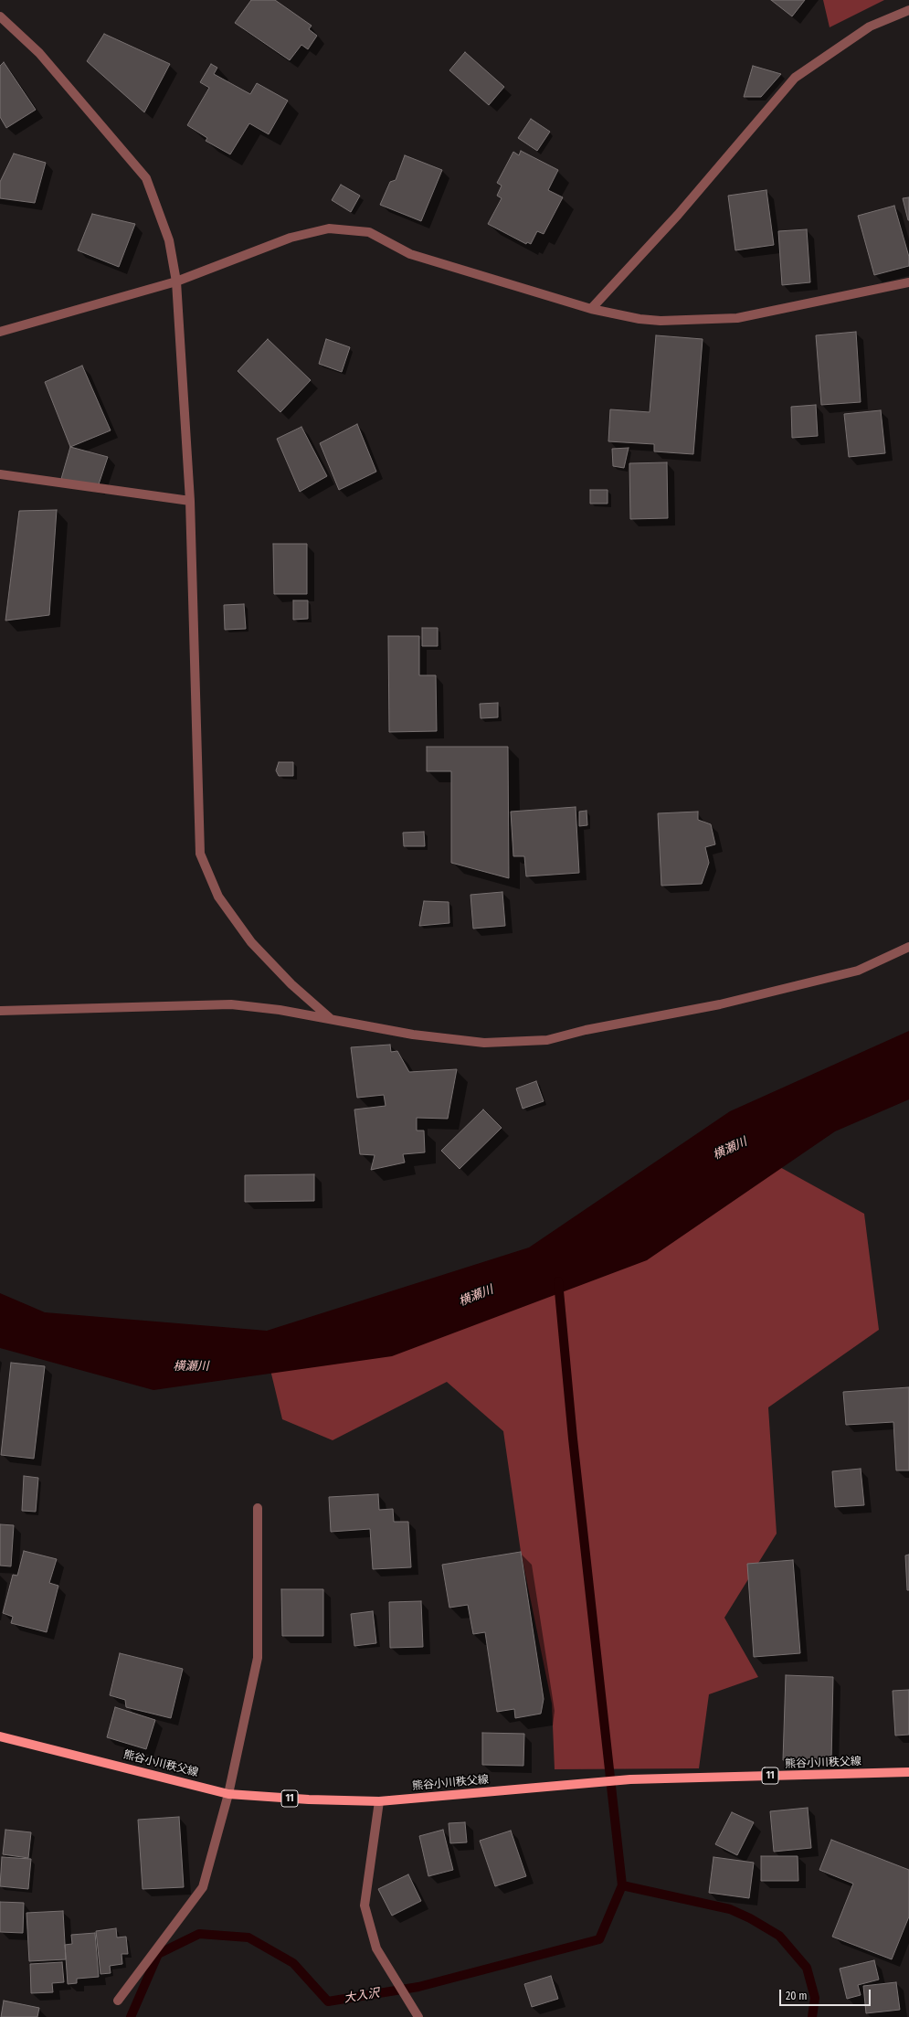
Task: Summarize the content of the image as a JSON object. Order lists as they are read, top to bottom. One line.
{"streets":{"main road":["熊谷小川秩父線","11"]},"water":["横瀬川","大入沢"],"scale_bar":"20 m"}
